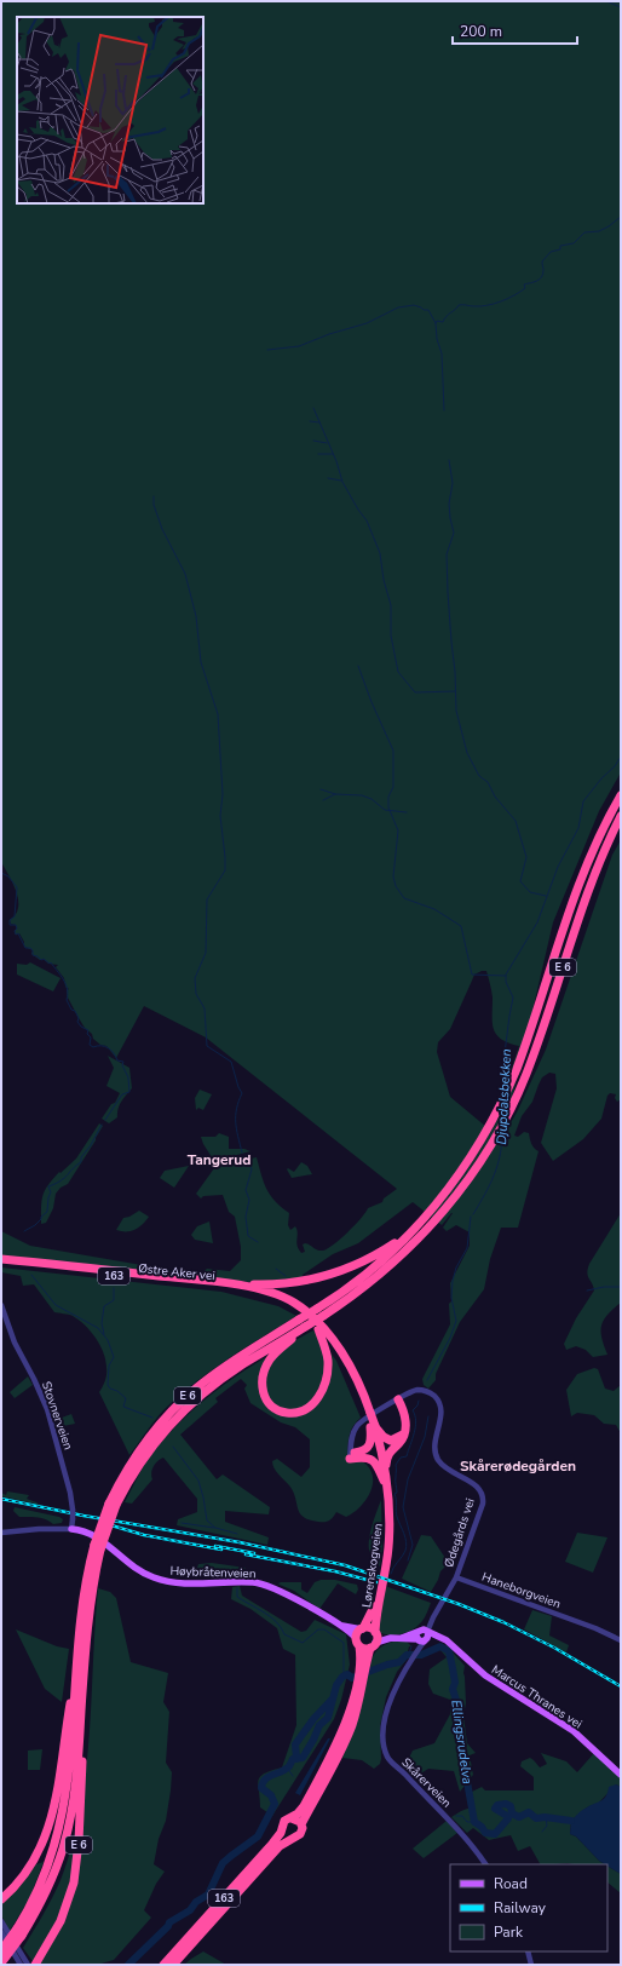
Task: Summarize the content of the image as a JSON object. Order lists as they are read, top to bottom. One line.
{"streets":{"highway":["E 6","Østre Aker vei","163","Lørenskogveien"],"main road":["Høybråtenveien","Marcus Thranes vei"],"street":["Stovnerveien","Ødegårds vei","Haneborgveien","Skårerveien"]},"crossings":[["E 6","Østre Aker vei"],["Østre Aker vei","Lørenskogveien"],["163","Lørenskogveien"],["163","Høybråtenveien"],["Stovnerveien","Høybråtenveien"],["Ødegårds vei","Haneborgveien"],["Lørenskogveien","Høybråtenveien"],["Lørenskogveien","Marcus Thranes vei"],["Marcus Thranes vei","Skårerveien"]],"districts":["Tangerud","Skårerødegården"],"water":["Djupdalsbekken","Ellingsrudelva"],"legend":["Road","Railway","Park"],"scale_bar":"200 m"}
